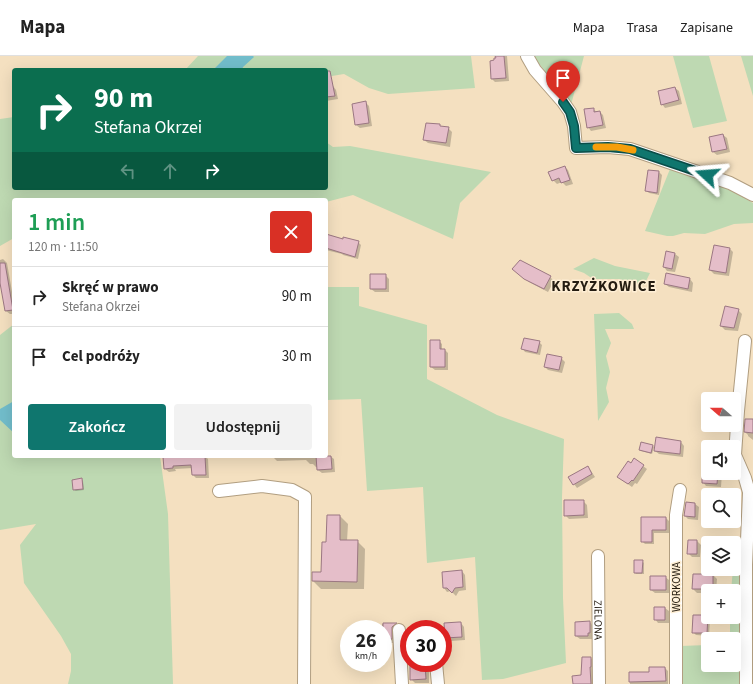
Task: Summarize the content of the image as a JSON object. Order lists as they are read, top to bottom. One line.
{"streets":{"street":["WORKOWA","ZIELONA"]},"districts":["KRZYŻKOWICE"],"north":"left","page":{"header":"Mapa","nav":["Mapa","Trasa","Zapisane"],"turn":["90 m","Stefana Okrzei"],"heading":["1 min","120 m · 11:50"],"list":[{"name":"Skręć w prawo","note":"Stefana Okrzei","value":"90 m"},{"name":"Cel podróży","value":"30 m"}],"map_buttons":["+","−"],"buttons":["Zakończ","Udostępnij"],"speed":"26 km/h","limit":"30"}}
